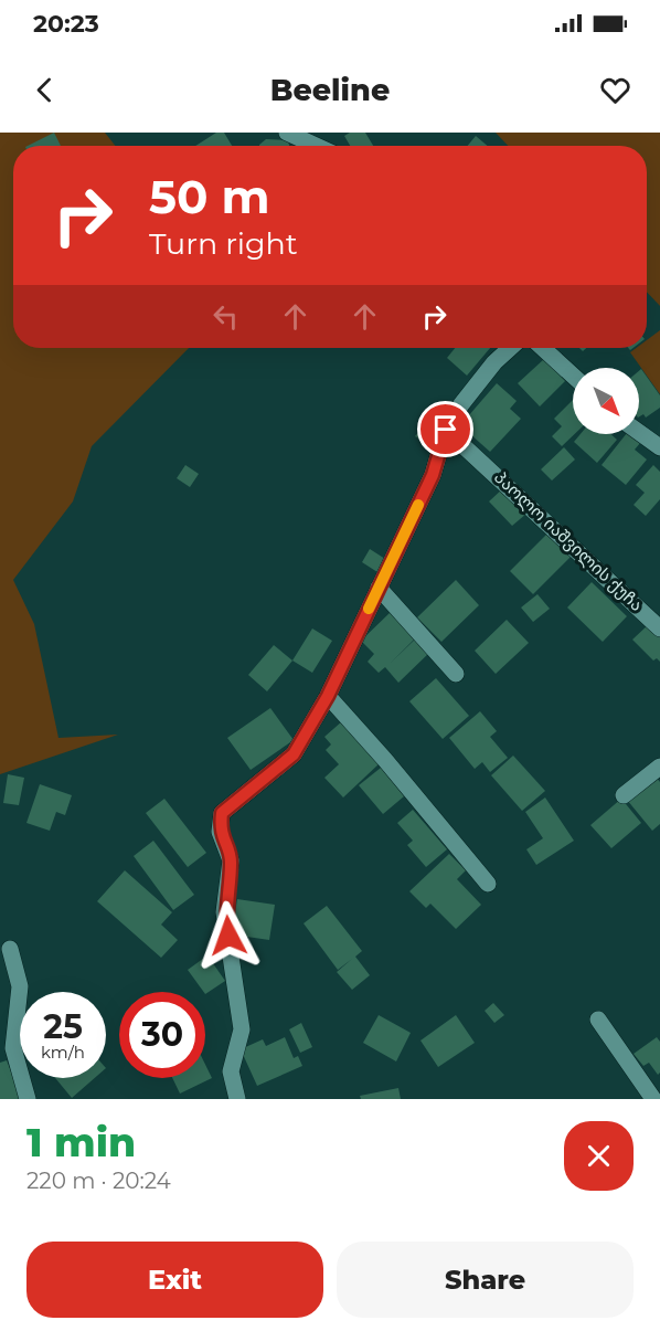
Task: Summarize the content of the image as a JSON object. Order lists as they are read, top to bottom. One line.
{"streets":{"street":["პაოლო იაშვილის ქუჩა"]},"north":"bottom right","page":{"status":"20:23","header":"Beeline","turn":["50 m","Turn right"],"speed":"25 km/h","limit":"30","heading":["1 min","220 m · 20:24"],"buttons":["Exit","Share"]}}
